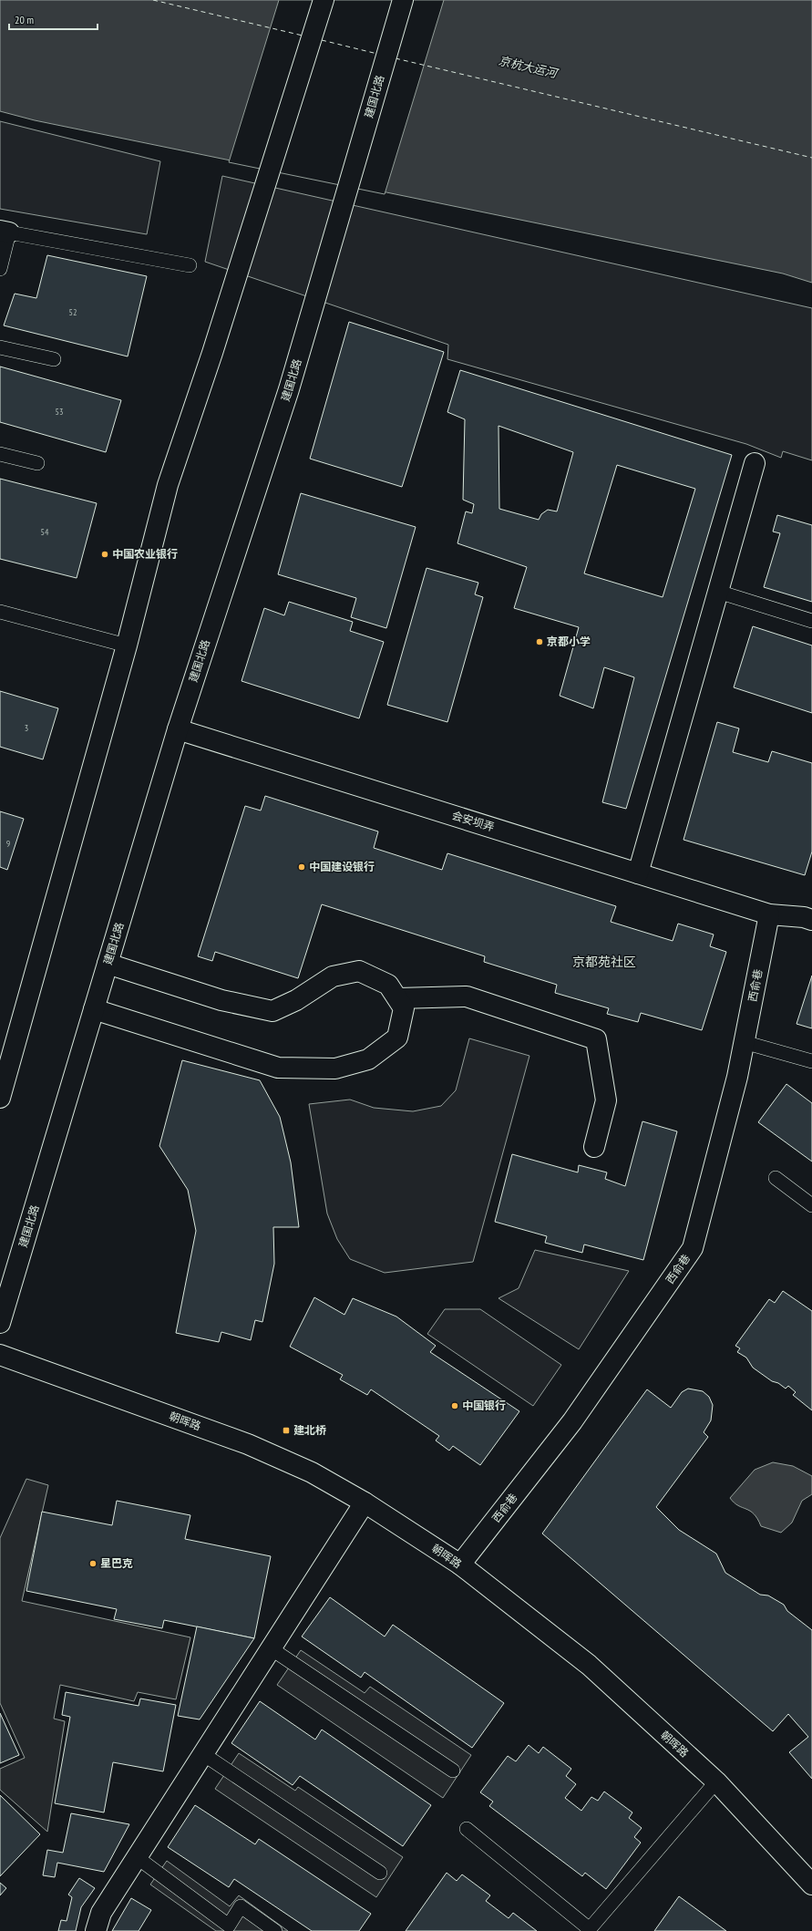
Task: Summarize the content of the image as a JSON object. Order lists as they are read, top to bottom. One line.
{"streets":{"street":["建国北路","会安坝弄","西俞巷","朝晖路"]},"crossings":[["建国北路","会安坝弄"],["会安坝弄","西俞巷"],["西俞巷","朝晖路"]],"districts":["京都苑社区"],"water":["京杭大运河"],"places":{"other":["中国农业银行","京都小学","中国建设银行","中国银行","星巴克"],"transit":["建北桥"]},"house_numbers":["52","53","54","3","9"],"scale_bar":"20 m"}
